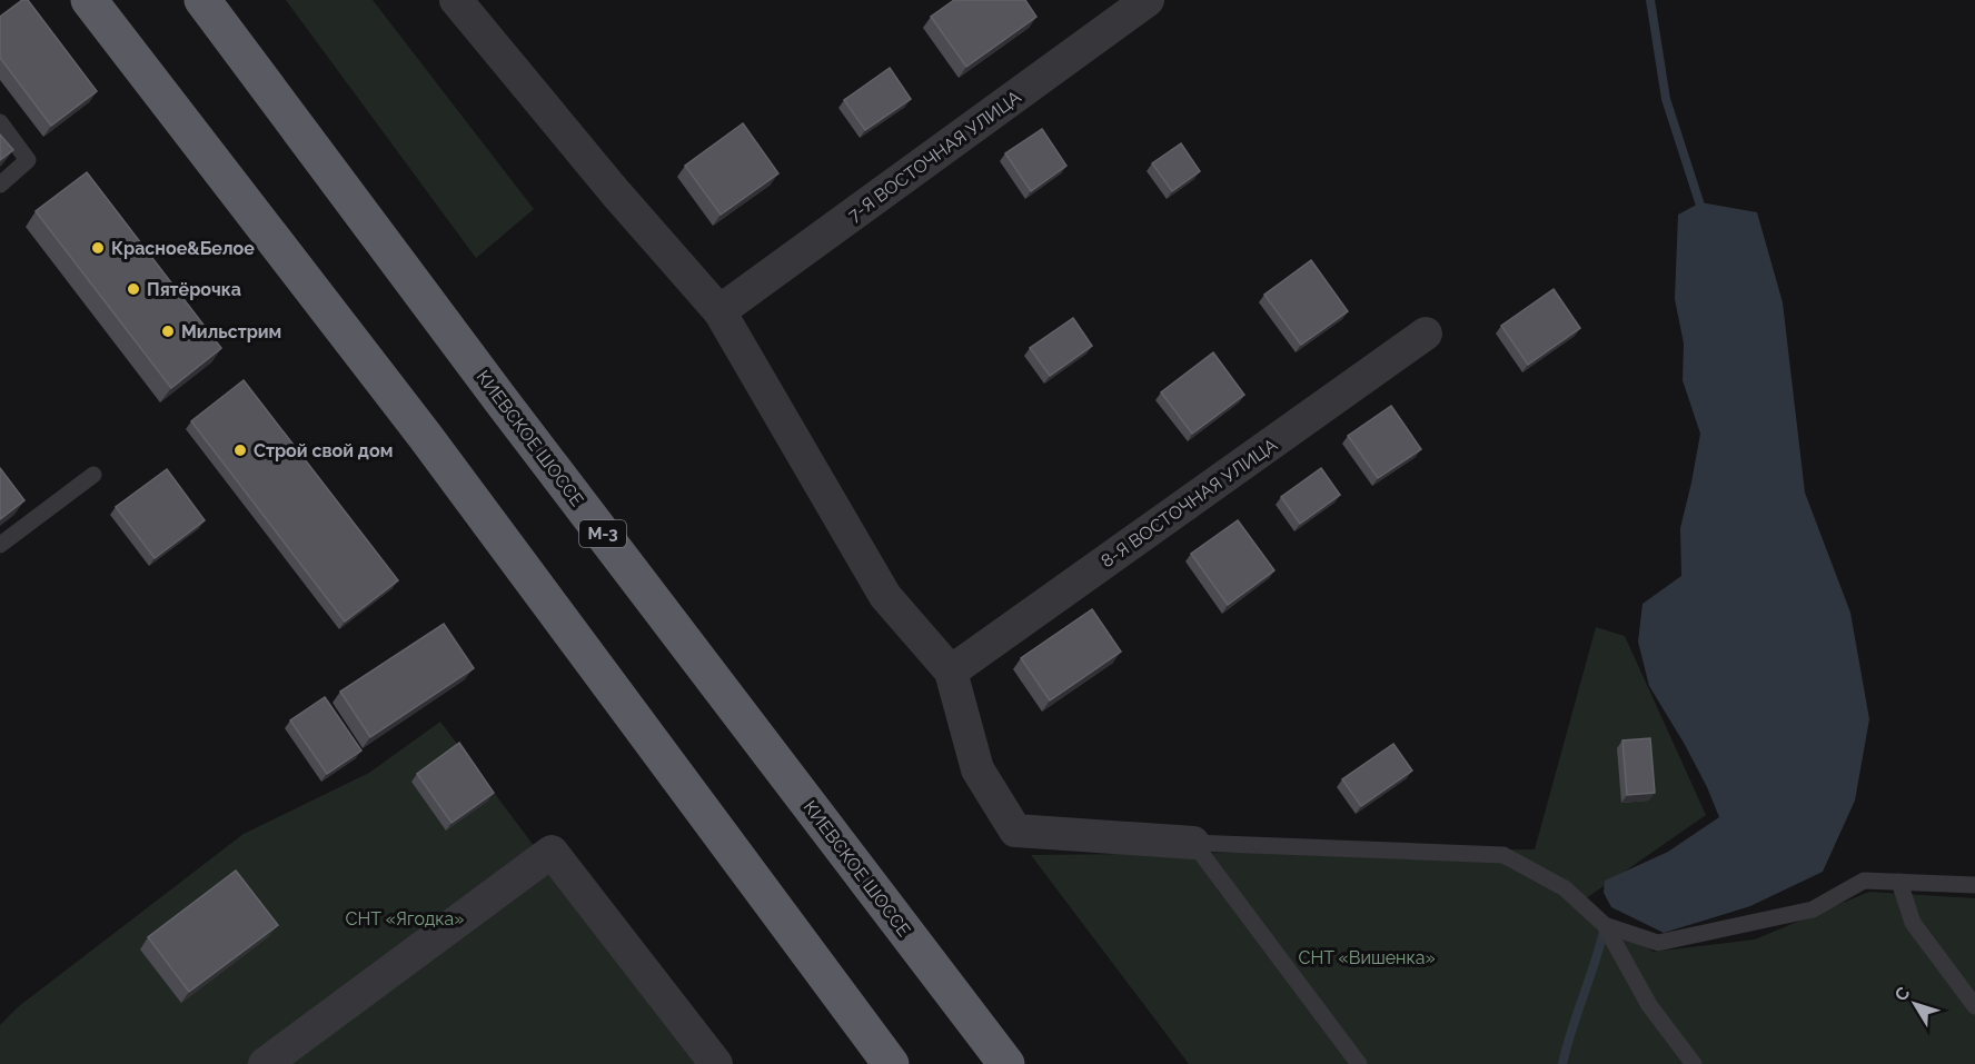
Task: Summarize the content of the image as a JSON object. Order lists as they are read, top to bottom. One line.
{"streets":{"highway":["КИЕВСКОЕ ШОССЕ","М-3"],"street":["7-Я ВОСТОЧНАЯ УЛИЦА","8-Я ВОСТОЧНАЯ УЛИЦА"]},"parks":["СНТ «Ягодка»","СНТ «Вишенка»"],"places":["Красное&Белое","Пятёрочка","Мильстрим","Строй свой дом"],"north":"top left"}
